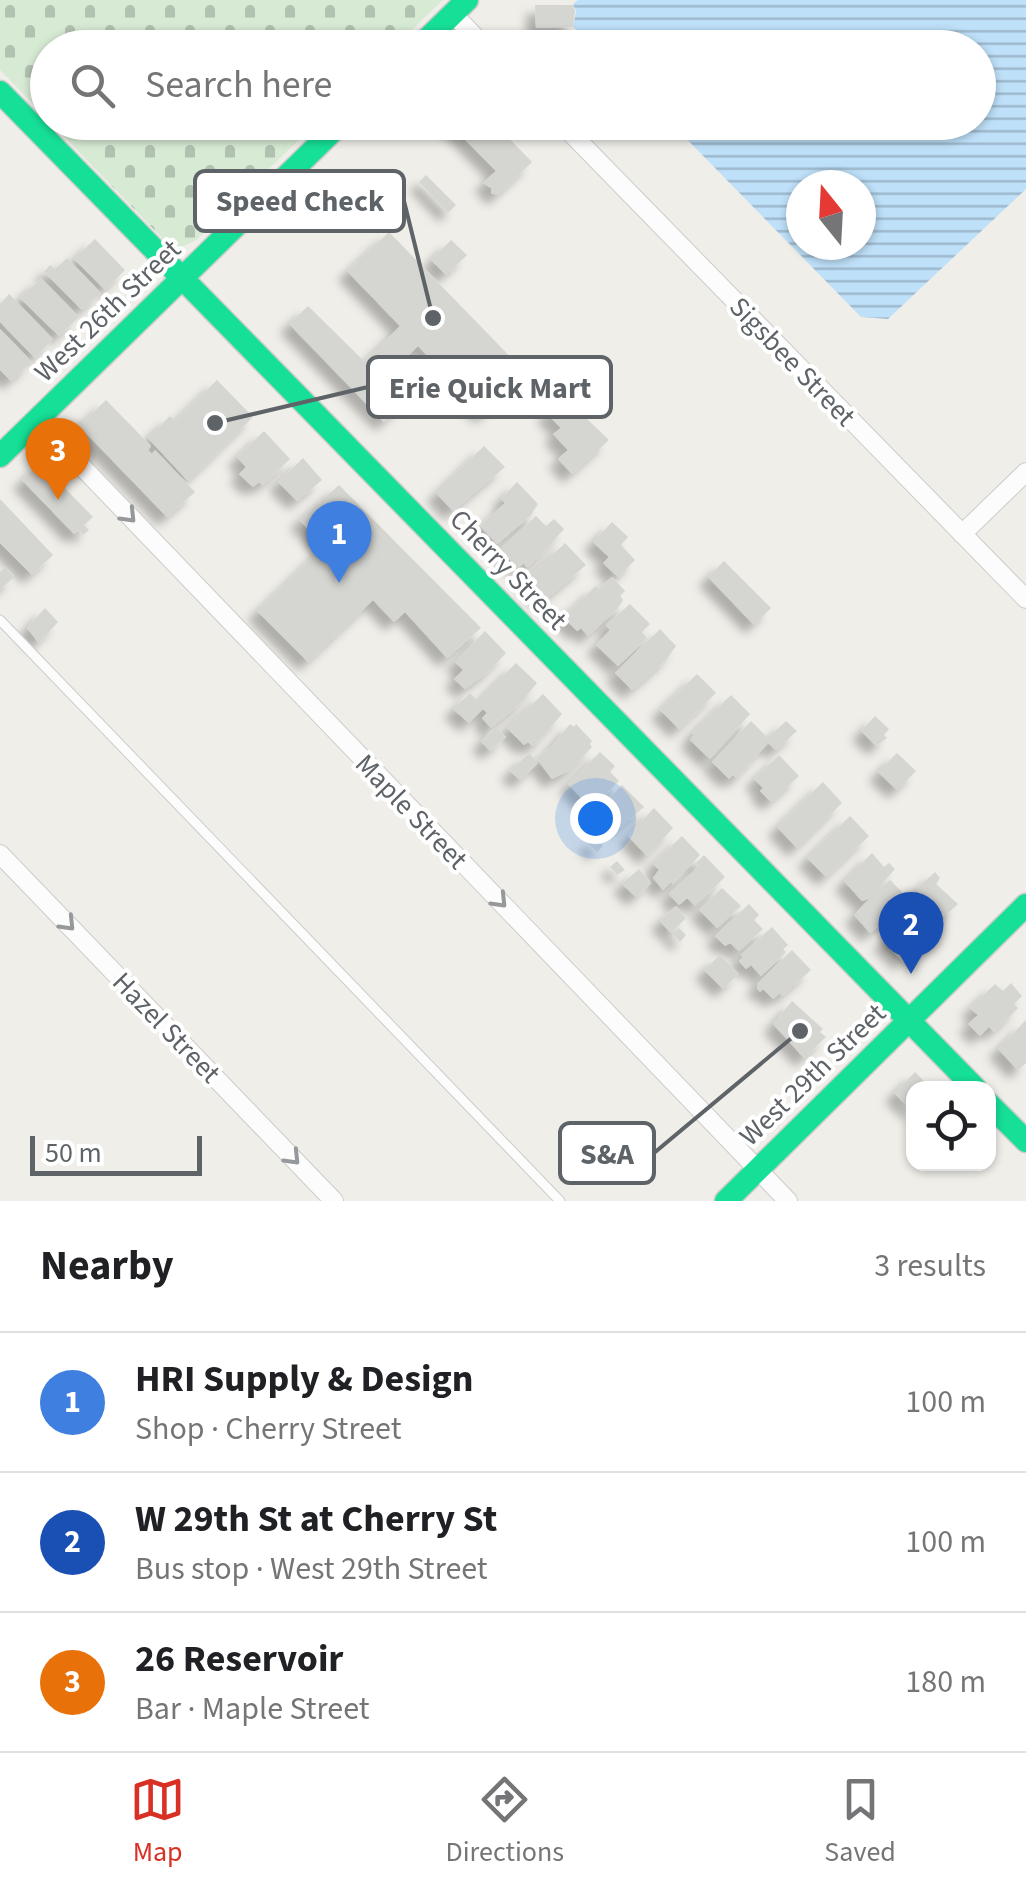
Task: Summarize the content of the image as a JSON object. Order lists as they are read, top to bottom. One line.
{"streets":{"street":["West 26th Street","Sigsbee Street","Cherry Street","Maple Street","Hazel Street","West 29th Street"]},"crossings":[["West 26th Street","Cherry Street"],["West 26th Street","Maple Street"],["Cherry Street","West 29th Street"],["Maple Street","West 29th Street"]],"one_way":["Maple Street","Hazel Street"],"places":["Speed Check","Erie Quick Mart","S&A"],"scale_bar":"50 m","north":"top","page":{"search":"Search here","pins":["3","1","2"],"scale":"50 m","heading":["Nearby","3 results"],"list":[{"mark":"1","name":"HRI Supply & Design","note":"Shop · Cherry Street","value":"100 m"},{"mark":"2","name":"W 29th St at Cherry St","note":"Bus stop · West 29th Street","value":"100 m"},{"mark":"3","name":"26 Reservoir","note":"Bar · Maple Street","value":"180 m"}],"nav":["Map","Directions","Saved"]}}
